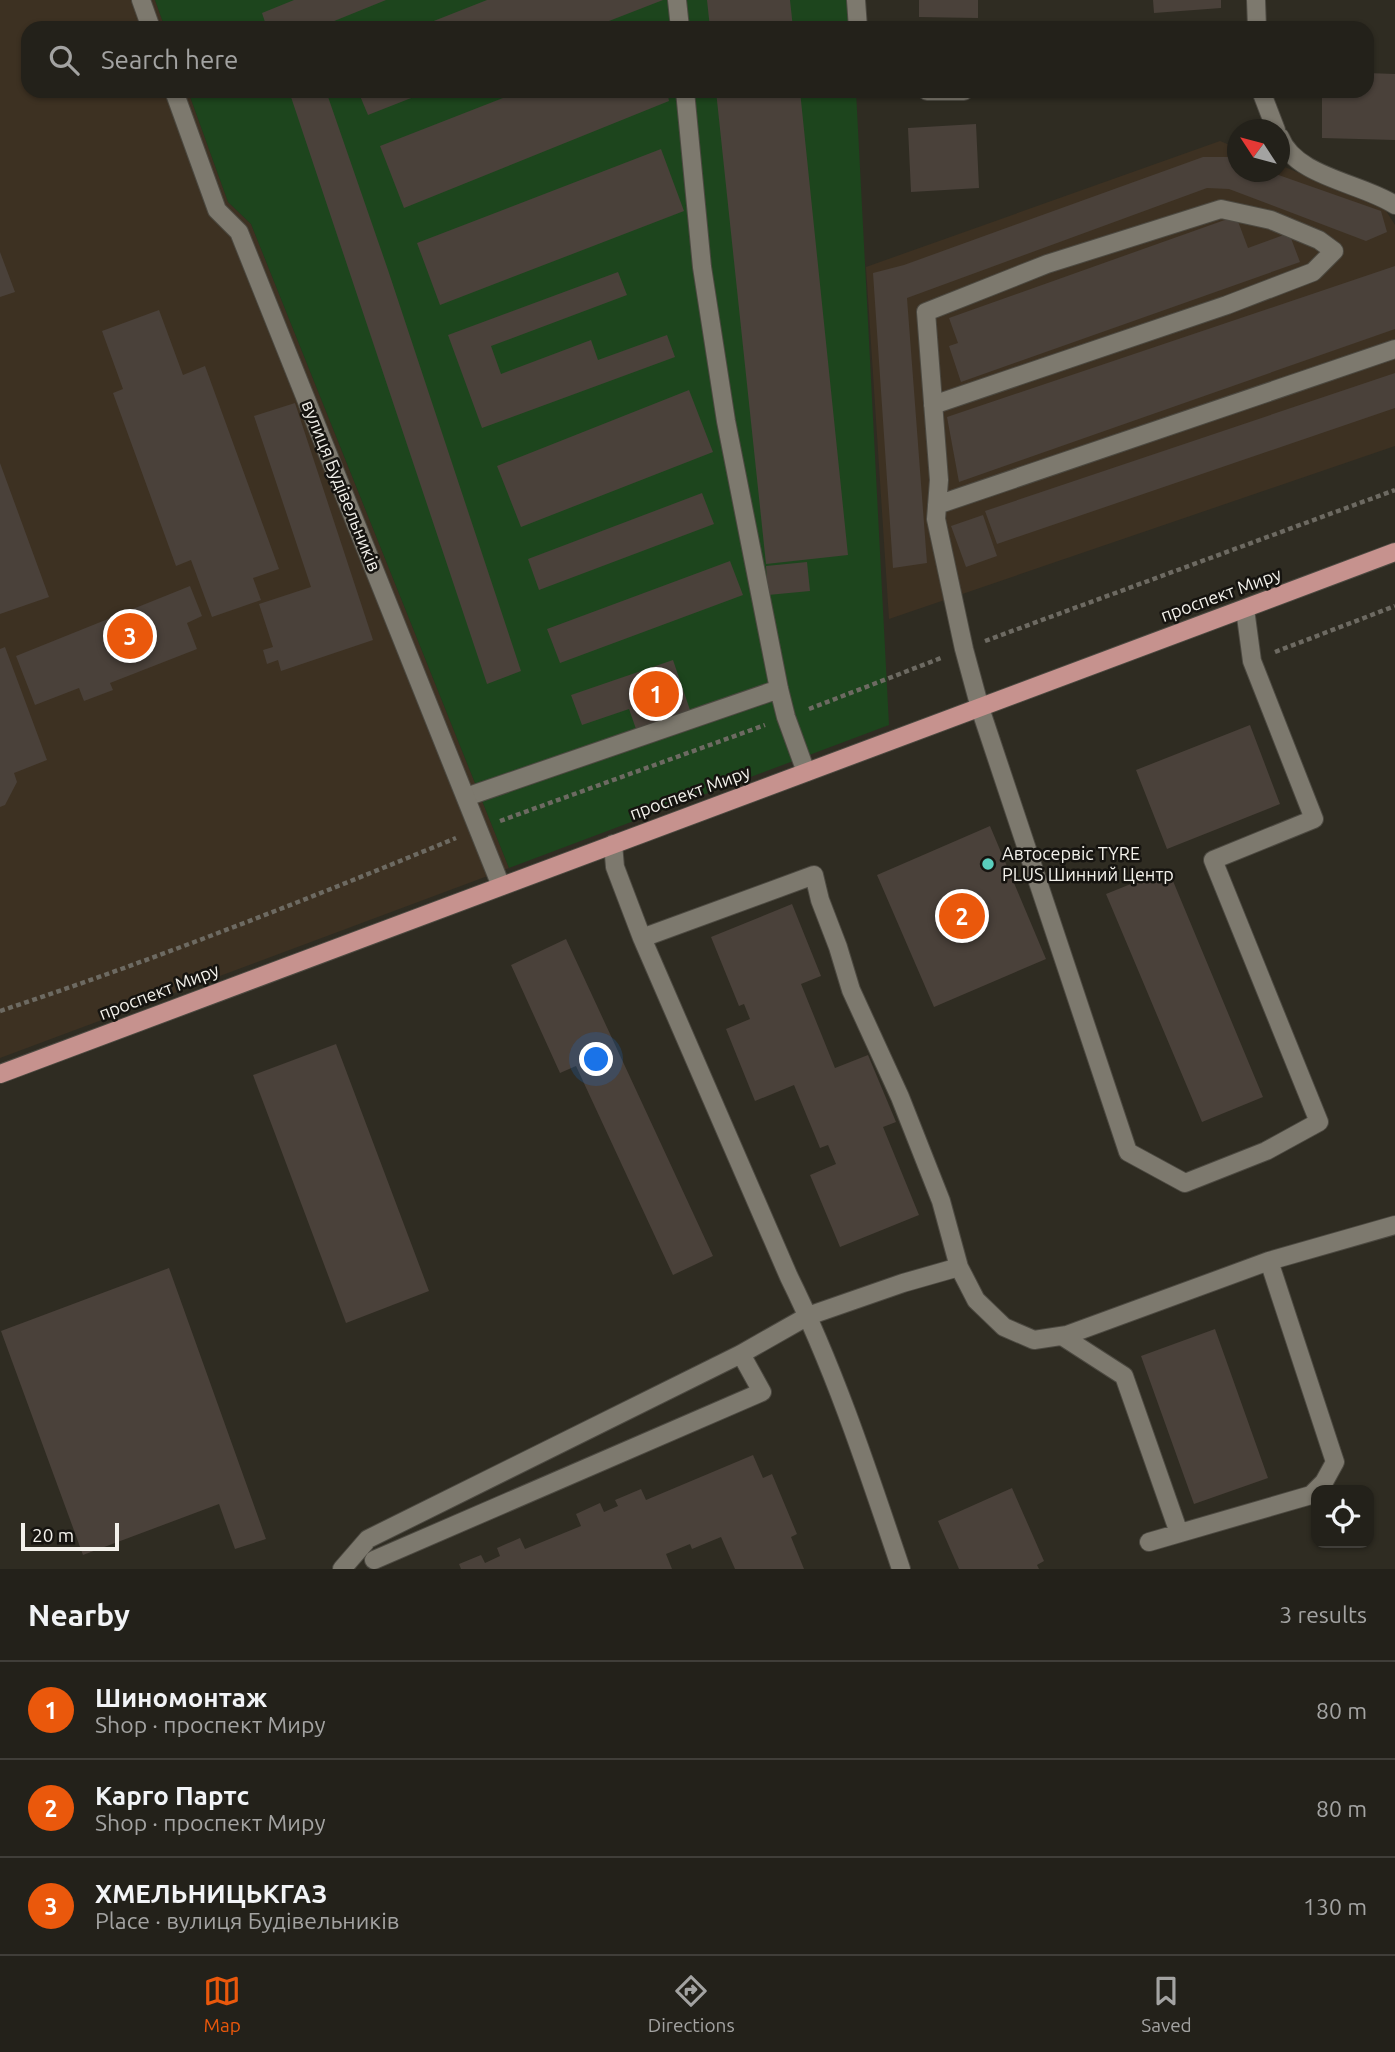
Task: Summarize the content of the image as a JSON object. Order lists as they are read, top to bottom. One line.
{"streets":{"main road":["проспект Миру"],"street":["вулиця Будівельників"]},"crossings":[["вулиця Будівельників","проспект Миру"]],"places":["Автосервіс TYRE PLUS Шинний Центр"],"scale_bar":"20 m","north":"top left","page":{"search":"Search here","pins":["3","1","2"],"scale":"20 m","heading":["Nearby","3 results"],"list":[{"mark":"1","name":"Шиномонтаж","note":"Shop · проспект Миру","value":"80 m"},{"mark":"2","name":"Карго Партс","note":"Shop · проспект Миру","value":"80 m"},{"mark":"3","name":"ХМЕЛЬНИЦЬКГАЗ","note":"Place · вулиця Будівельників","value":"130 m"}],"nav":["Map","Directions","Saved"]}}
